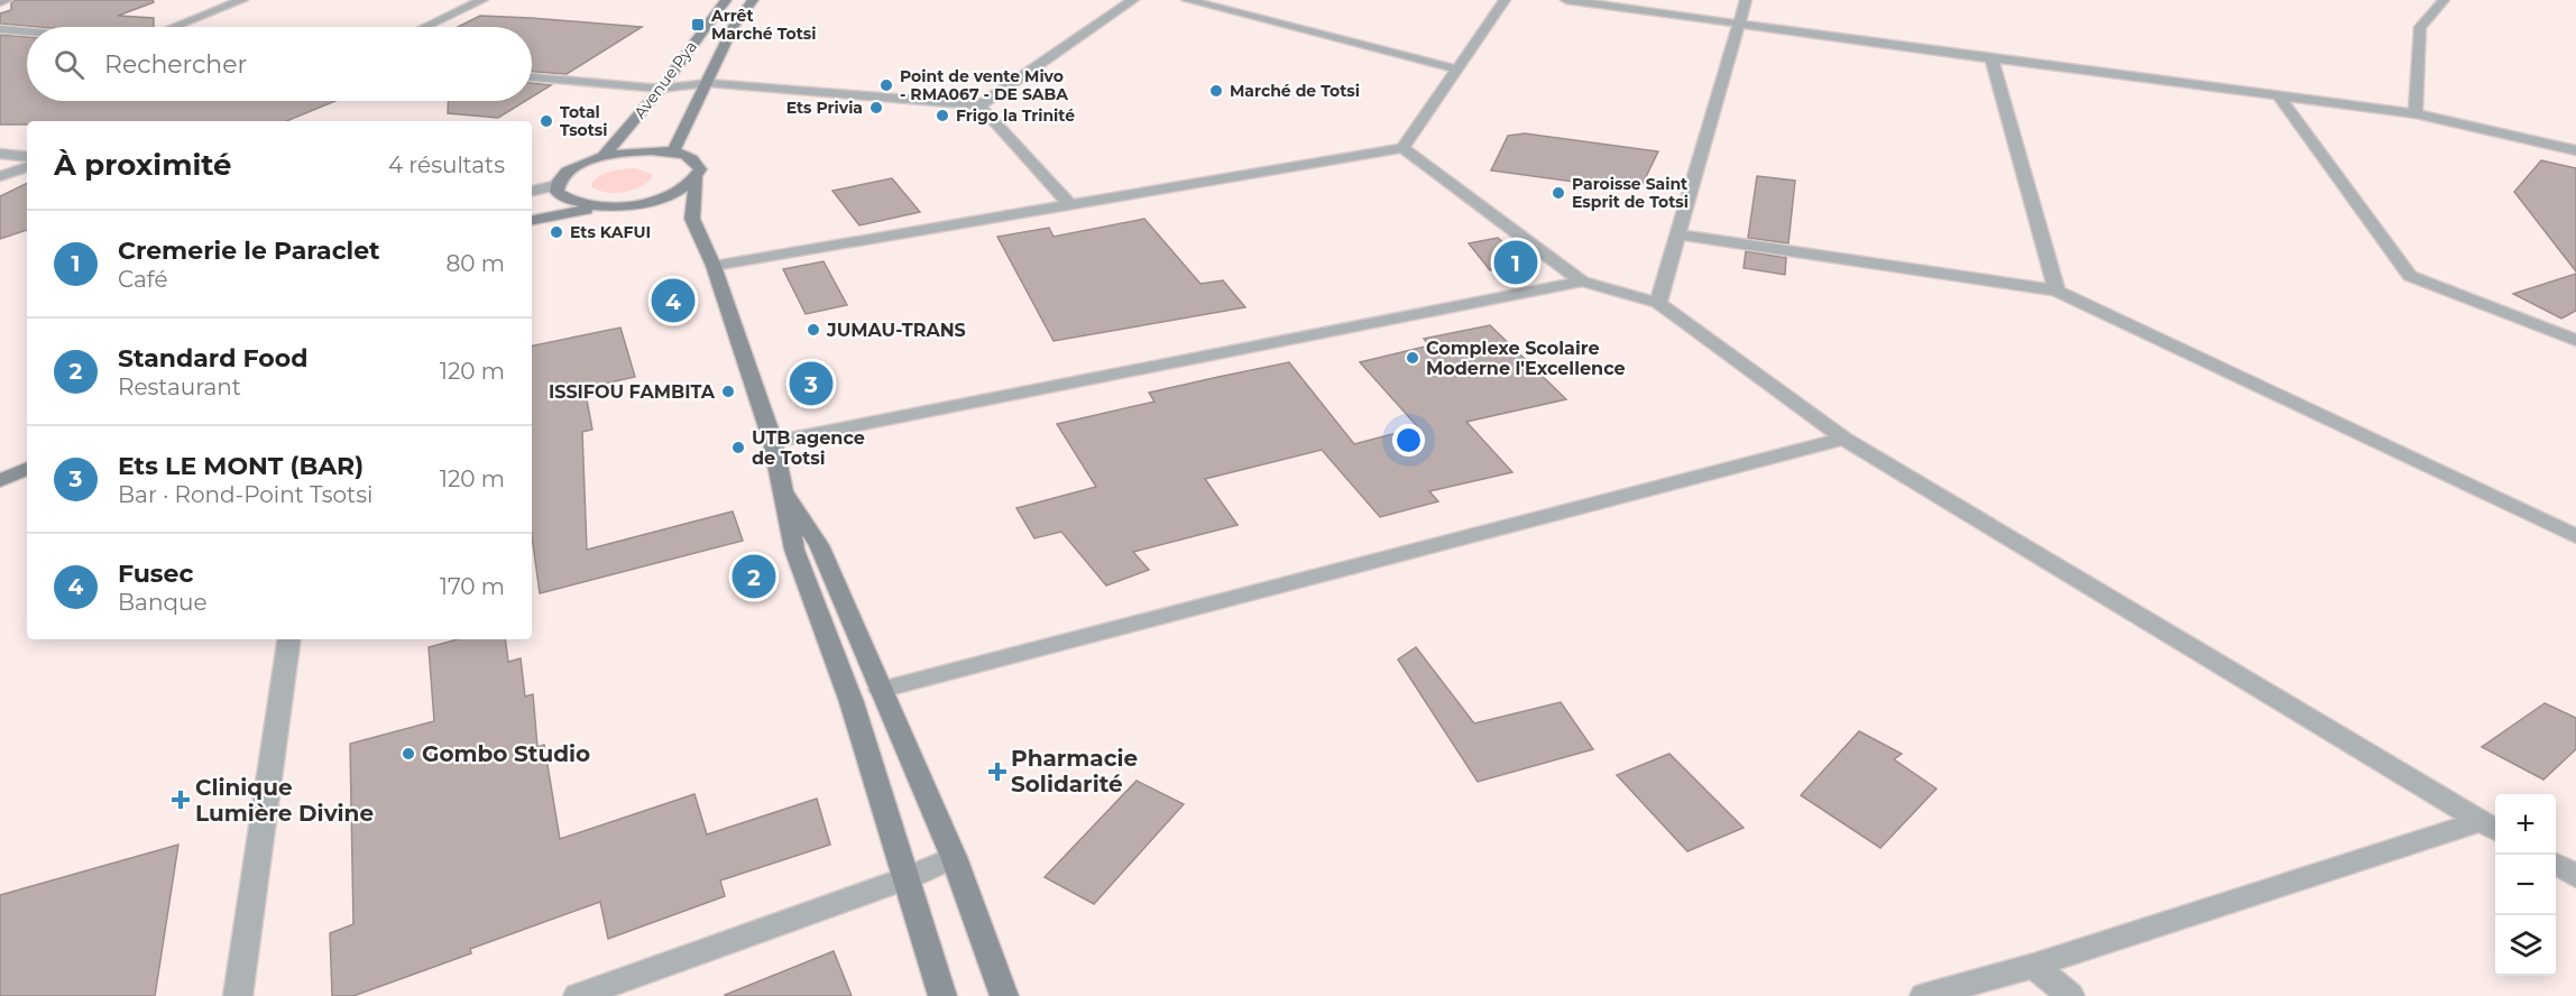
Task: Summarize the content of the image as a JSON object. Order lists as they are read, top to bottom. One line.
{"streets":{"main road":["Avenue Pya"]},"places":{"transit":["Arrêt Marché Totsi"],"other":["Point de vente Mivo - RMA067 - DE SABA","Marché de Totsi","Ets Privia","Frigo la Trinité","Total Tsotsi","Paroisse Saint Esprit de Totsi","Ets KAFUI","JUMAU-TRANS","Complexe Scolaire Moderne l'Excellence","ISSIFOU FAMBITA","UTB agence de Totsi","Gombo Studio"],"health":["Pharmacie Solidarité","Clinique Lumière Divine"]},"page":{"search":"Rechercher","heading":["À proximité","4 résultats"],"list":[{"mark":"1","name":"Cremerie le Paraclet","note":"Café","value":"80 m"},{"mark":"2","name":"Standard Food","note":"Restaurant","value":"120 m"},{"mark":"3","name":"Ets LE MONT (BAR)","note":"Bar · Rond-Point Tsotsi","value":"120 m"},{"mark":"4","name":"Fusec","note":"Banque","value":"170 m"}],"pins":["1","4","3","2"],"map_buttons":["+","−"]}}
